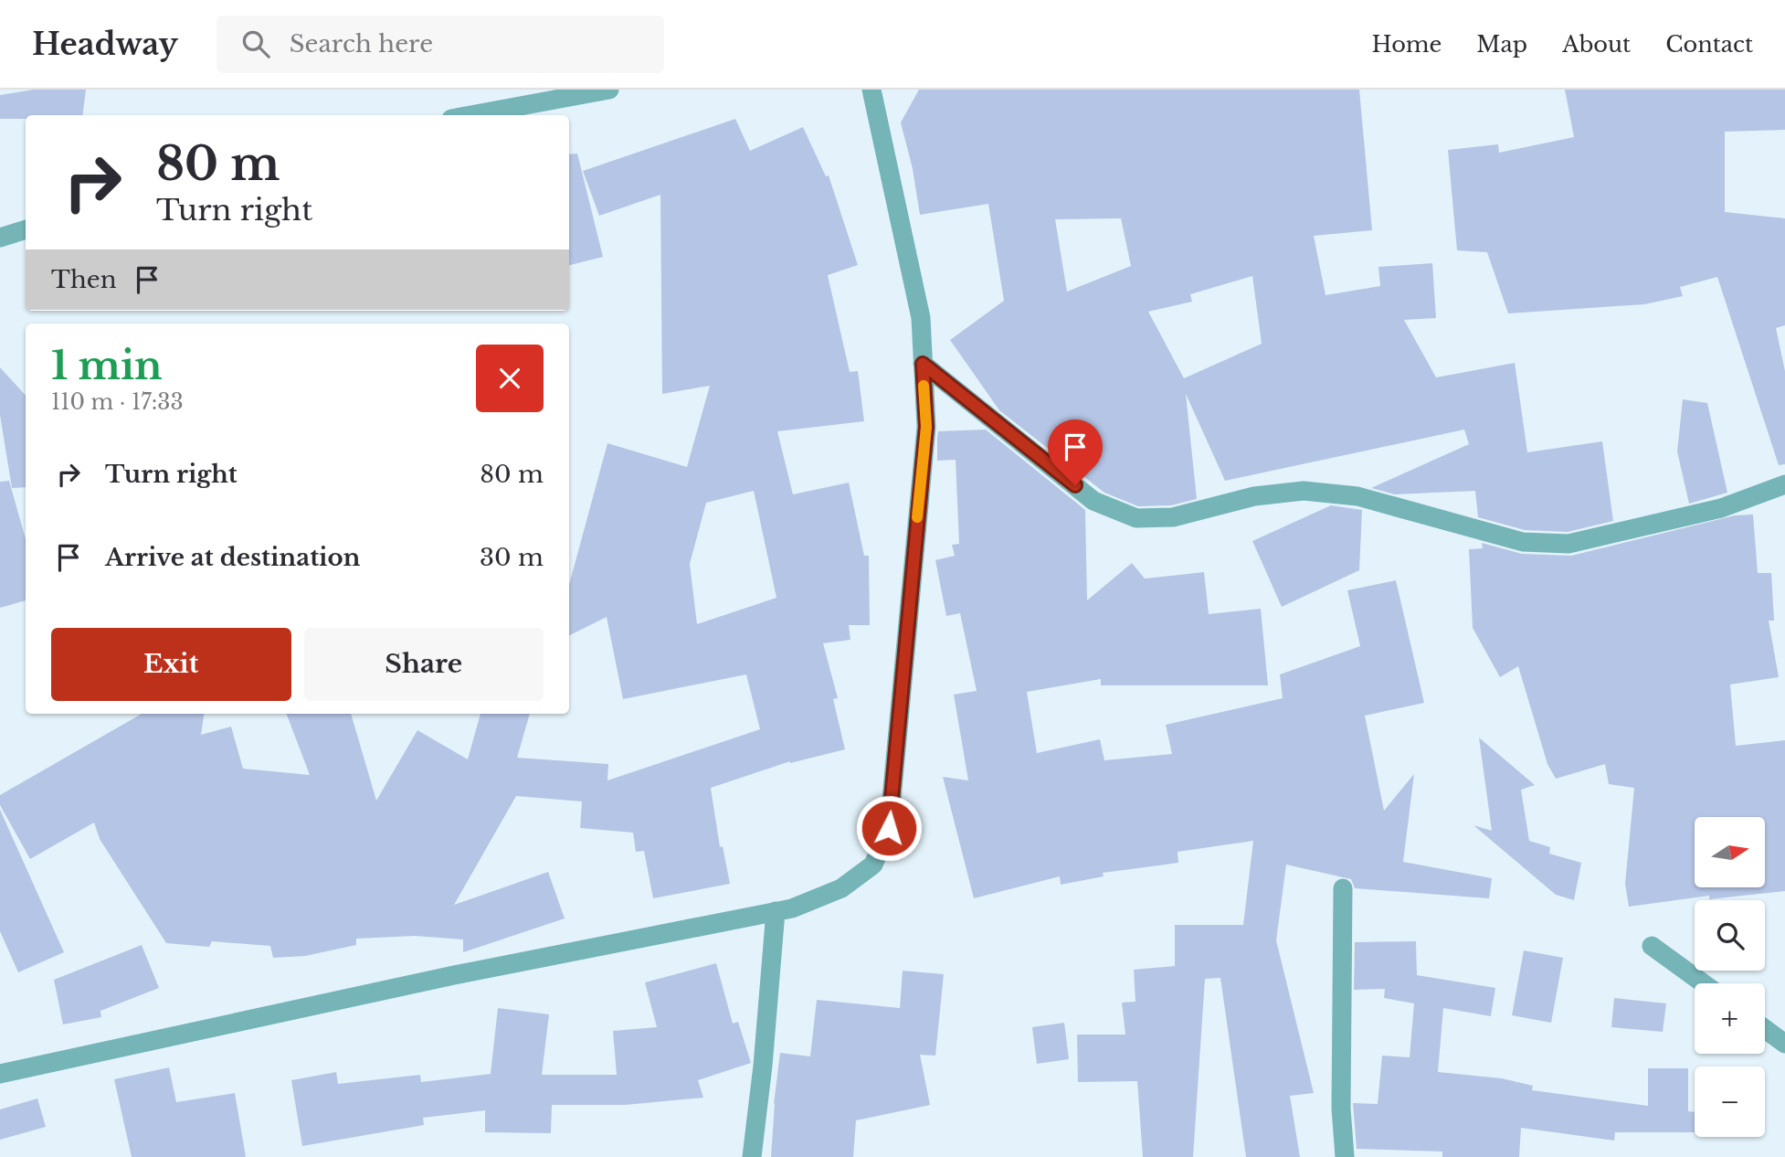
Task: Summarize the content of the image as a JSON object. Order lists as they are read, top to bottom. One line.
{"north":"right","page":{"header":"Headway","search":"Search here","nav":["Home","Map","About","Contact"],"turn":["80 m","Turn right"],"then":"Then","heading":["1 min","110 m · 17:33"],"list":[{"name":"Turn right","value":"80 m"},{"name":"Arrive at destination","value":"30 m"}],"buttons":["Exit","Share"],"map_buttons":["+","−"]}}
